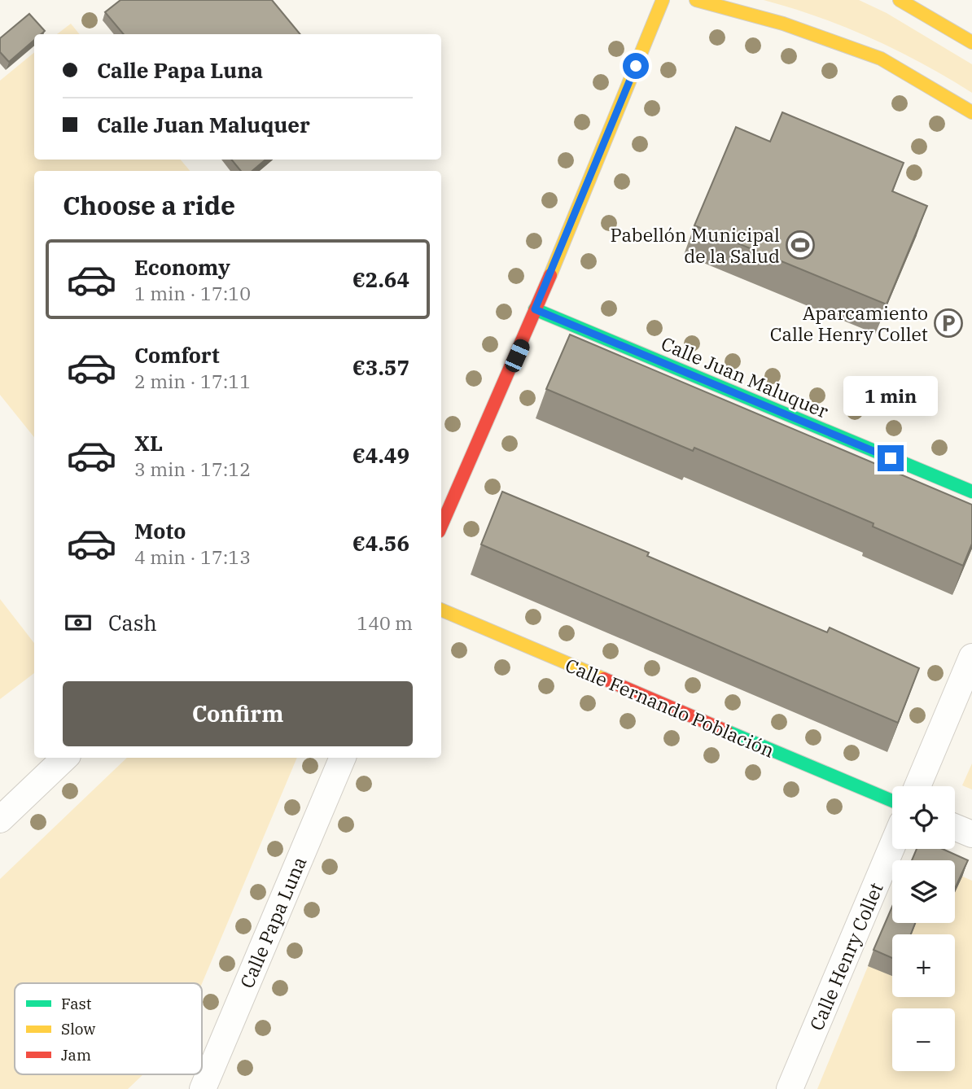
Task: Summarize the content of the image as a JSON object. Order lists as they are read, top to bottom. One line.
{"streets":{"street":["Calle Juan Maluquer","Calle Fernando Población","Calle Papa Luna","Calle Henry Collet"]},"places":{"sports":["Pabellón Municipal de la Salud"],"parking":["Aparcamiento Calle Henry Collet"]},"legend":["Fast","Slow","Jam"],"page":{"banner":["Calle Papa Luna","Calle Juan Maluquer"],"heading":"Choose a ride","list":[{"name":"Economy","note":"1 min · 17:10","value":"€2.64"},{"name":"Comfort","note":"2 min · 17:11","value":"€3.57"},{"name":"XL","note":"3 min · 17:12","value":"€4.49"},{"name":"Moto","note":"4 min · 17:13","value":"€4.56"}],"bubble":"1 min","pay":["Cash","140 m"],"buttons":"Confirm","map_buttons":["+","−"]}}
